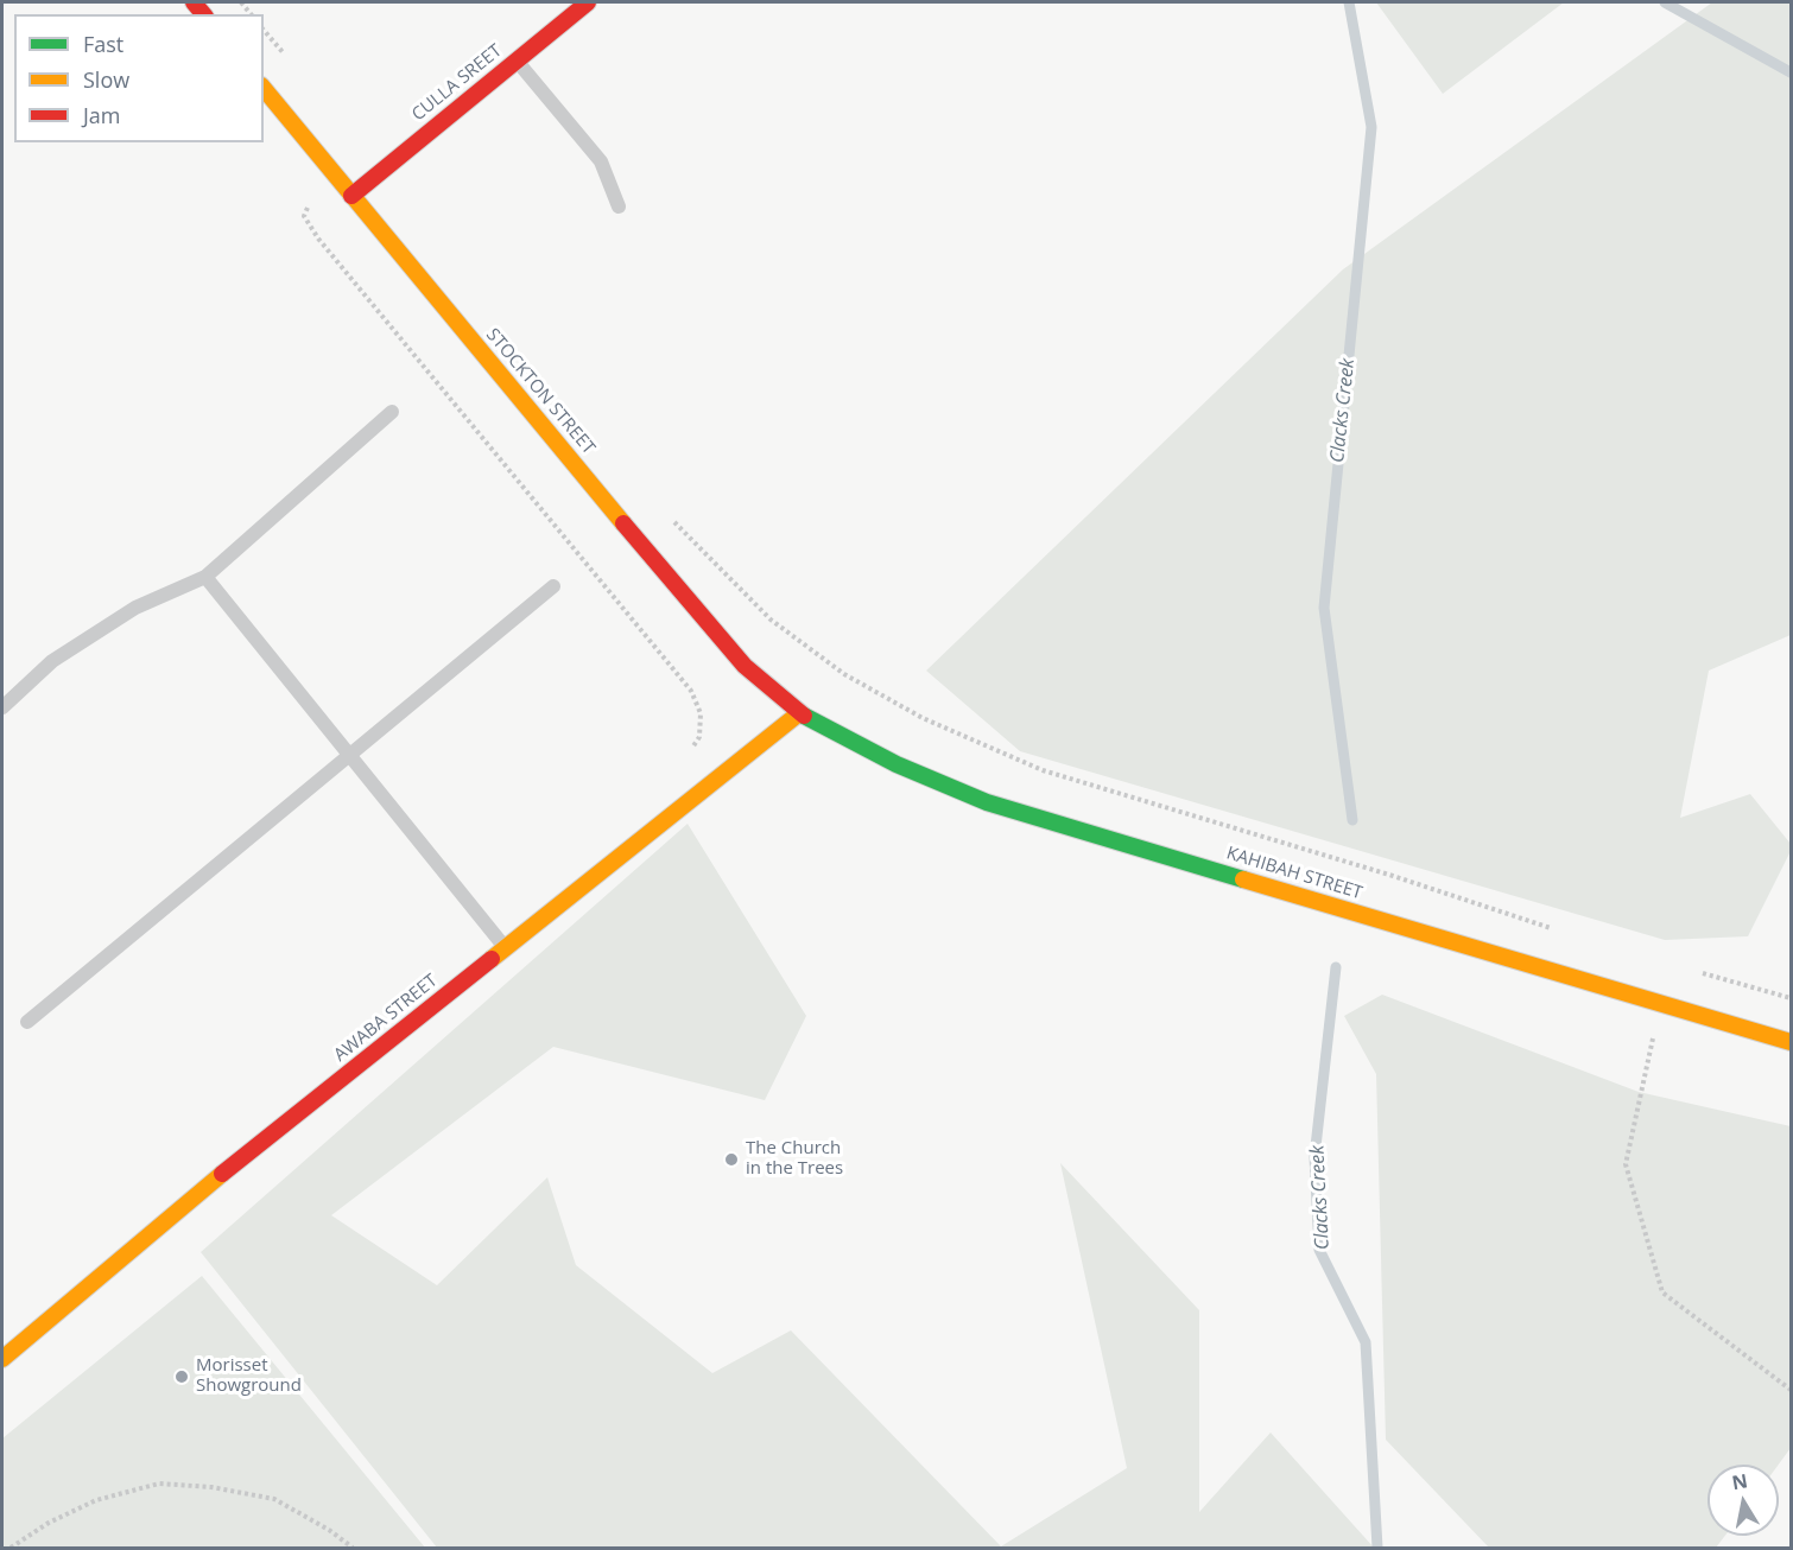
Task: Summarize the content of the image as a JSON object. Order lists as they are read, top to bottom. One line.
{"streets":{"street":["CULLA SREET","STOCKTON STREET","KAHIBAH STREET","AWABA STREET"]},"crossings":[["CULLA SREET","STOCKTON STREET"],["STOCKTON STREET","KAHIBAH STREET"],["STOCKTON STREET","AWABA STREET"],["KAHIBAH STREET","AWABA STREET"]],"water":["Clacks Creek"],"places":["The Church in the Trees","Morisset Showground"],"legend":["Fast","Slow","Jam"],"north":"top"}
